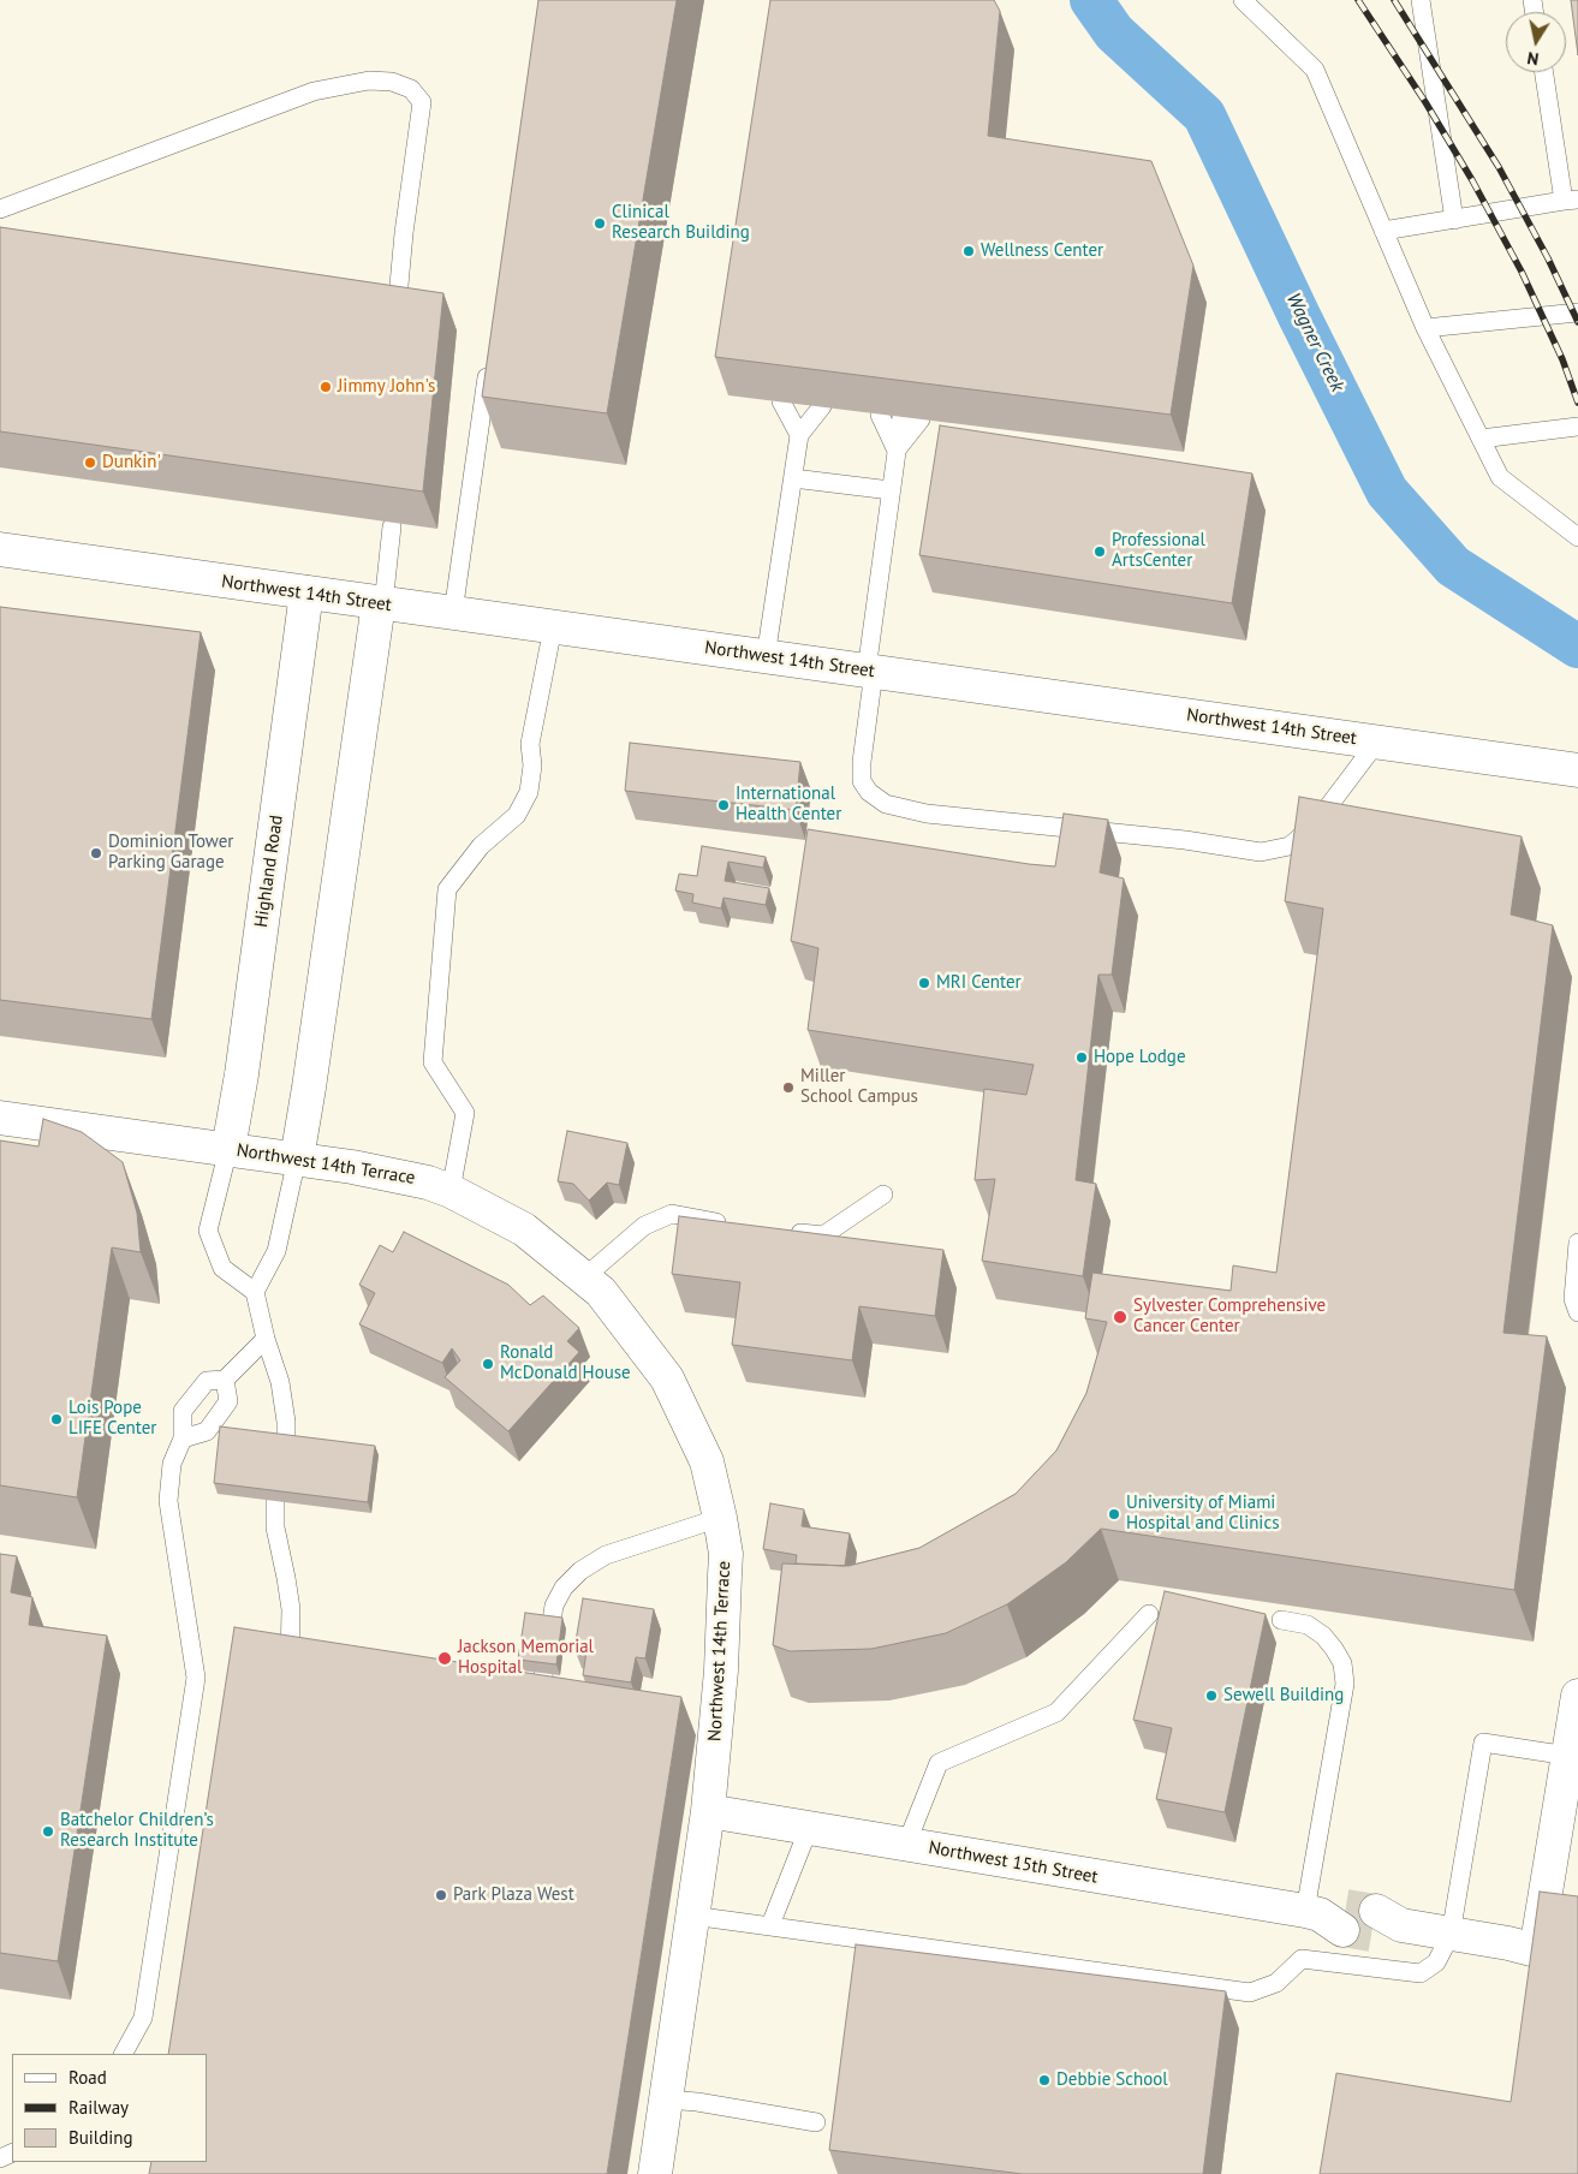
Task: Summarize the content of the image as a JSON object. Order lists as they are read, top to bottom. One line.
{"streets":{"street":["Northwest 14th Street","Highland Road","Northwest 14th Terrace","Northwest 15th Street"]},"crossings":[["Northwest 14th Street","Highland Road"],["Highland Road","Northwest 14th Terrace"],["Northwest 14th Terrace","Northwest 15th Street"]],"water":["Wagner Creek"],"places":["Clinical Research Building","Wellness Center","Jimmy John's","Dunkin'","Professional ArtsCenter","International Health Center","Dominion Tower Parking Garage","MRI Center","Hope Lodge","Miller School Campus","Sylvester Comprehensive Cancer Center","Ronald McDonald House","Lois Pope LIFE Center","University of Miami Hospital and Clinics","Jackson Memorial Hospital","Sewell Building","Batchelor Children’s Research Institute","Park Plaza West","Debbie School"],"legend":["Road","Railway","Building"],"north":"bottom"}
